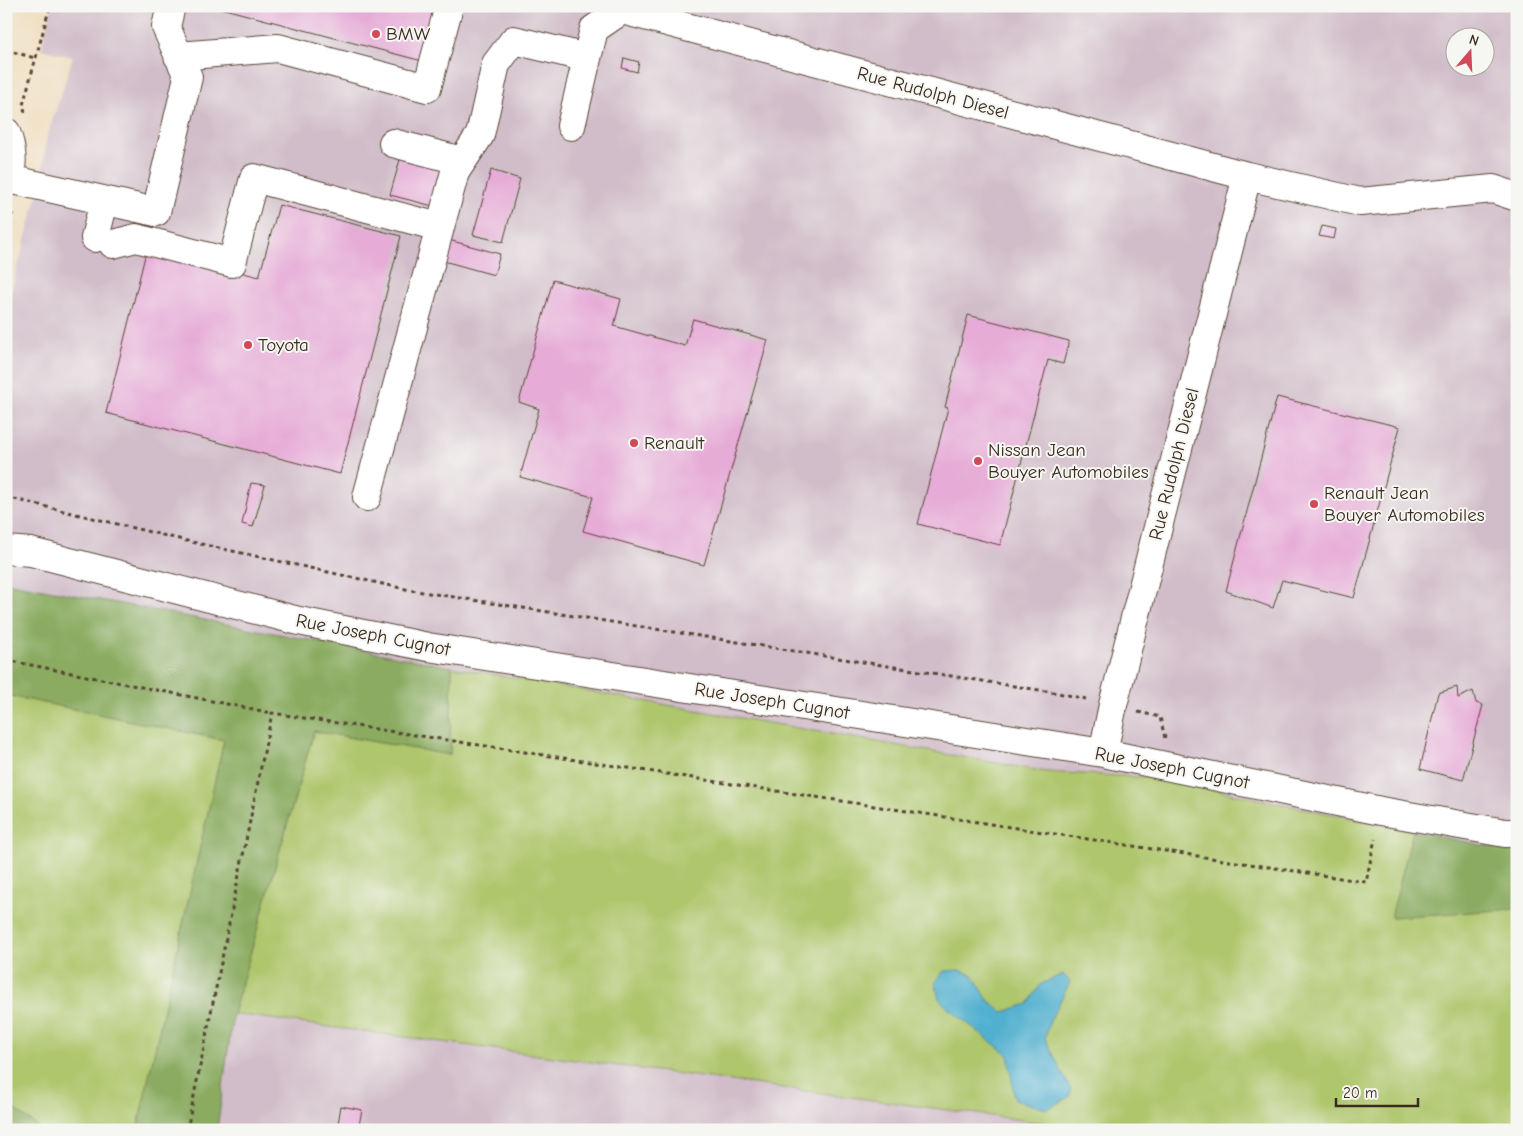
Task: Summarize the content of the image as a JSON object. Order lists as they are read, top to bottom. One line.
{"streets":{"street":["Rue Rudolph Diesel","Rue Joseph Cugnot"]},"crossings":[["Rue Rudolph Diesel","Rue Joseph Cugnot"]],"places":["BMW","Toyota","Renault","Nissan Jean Bouyer Automobiles","Renault Jean Bouyer Automobiles"],"scale_bar":"20 m","north":"top"}
